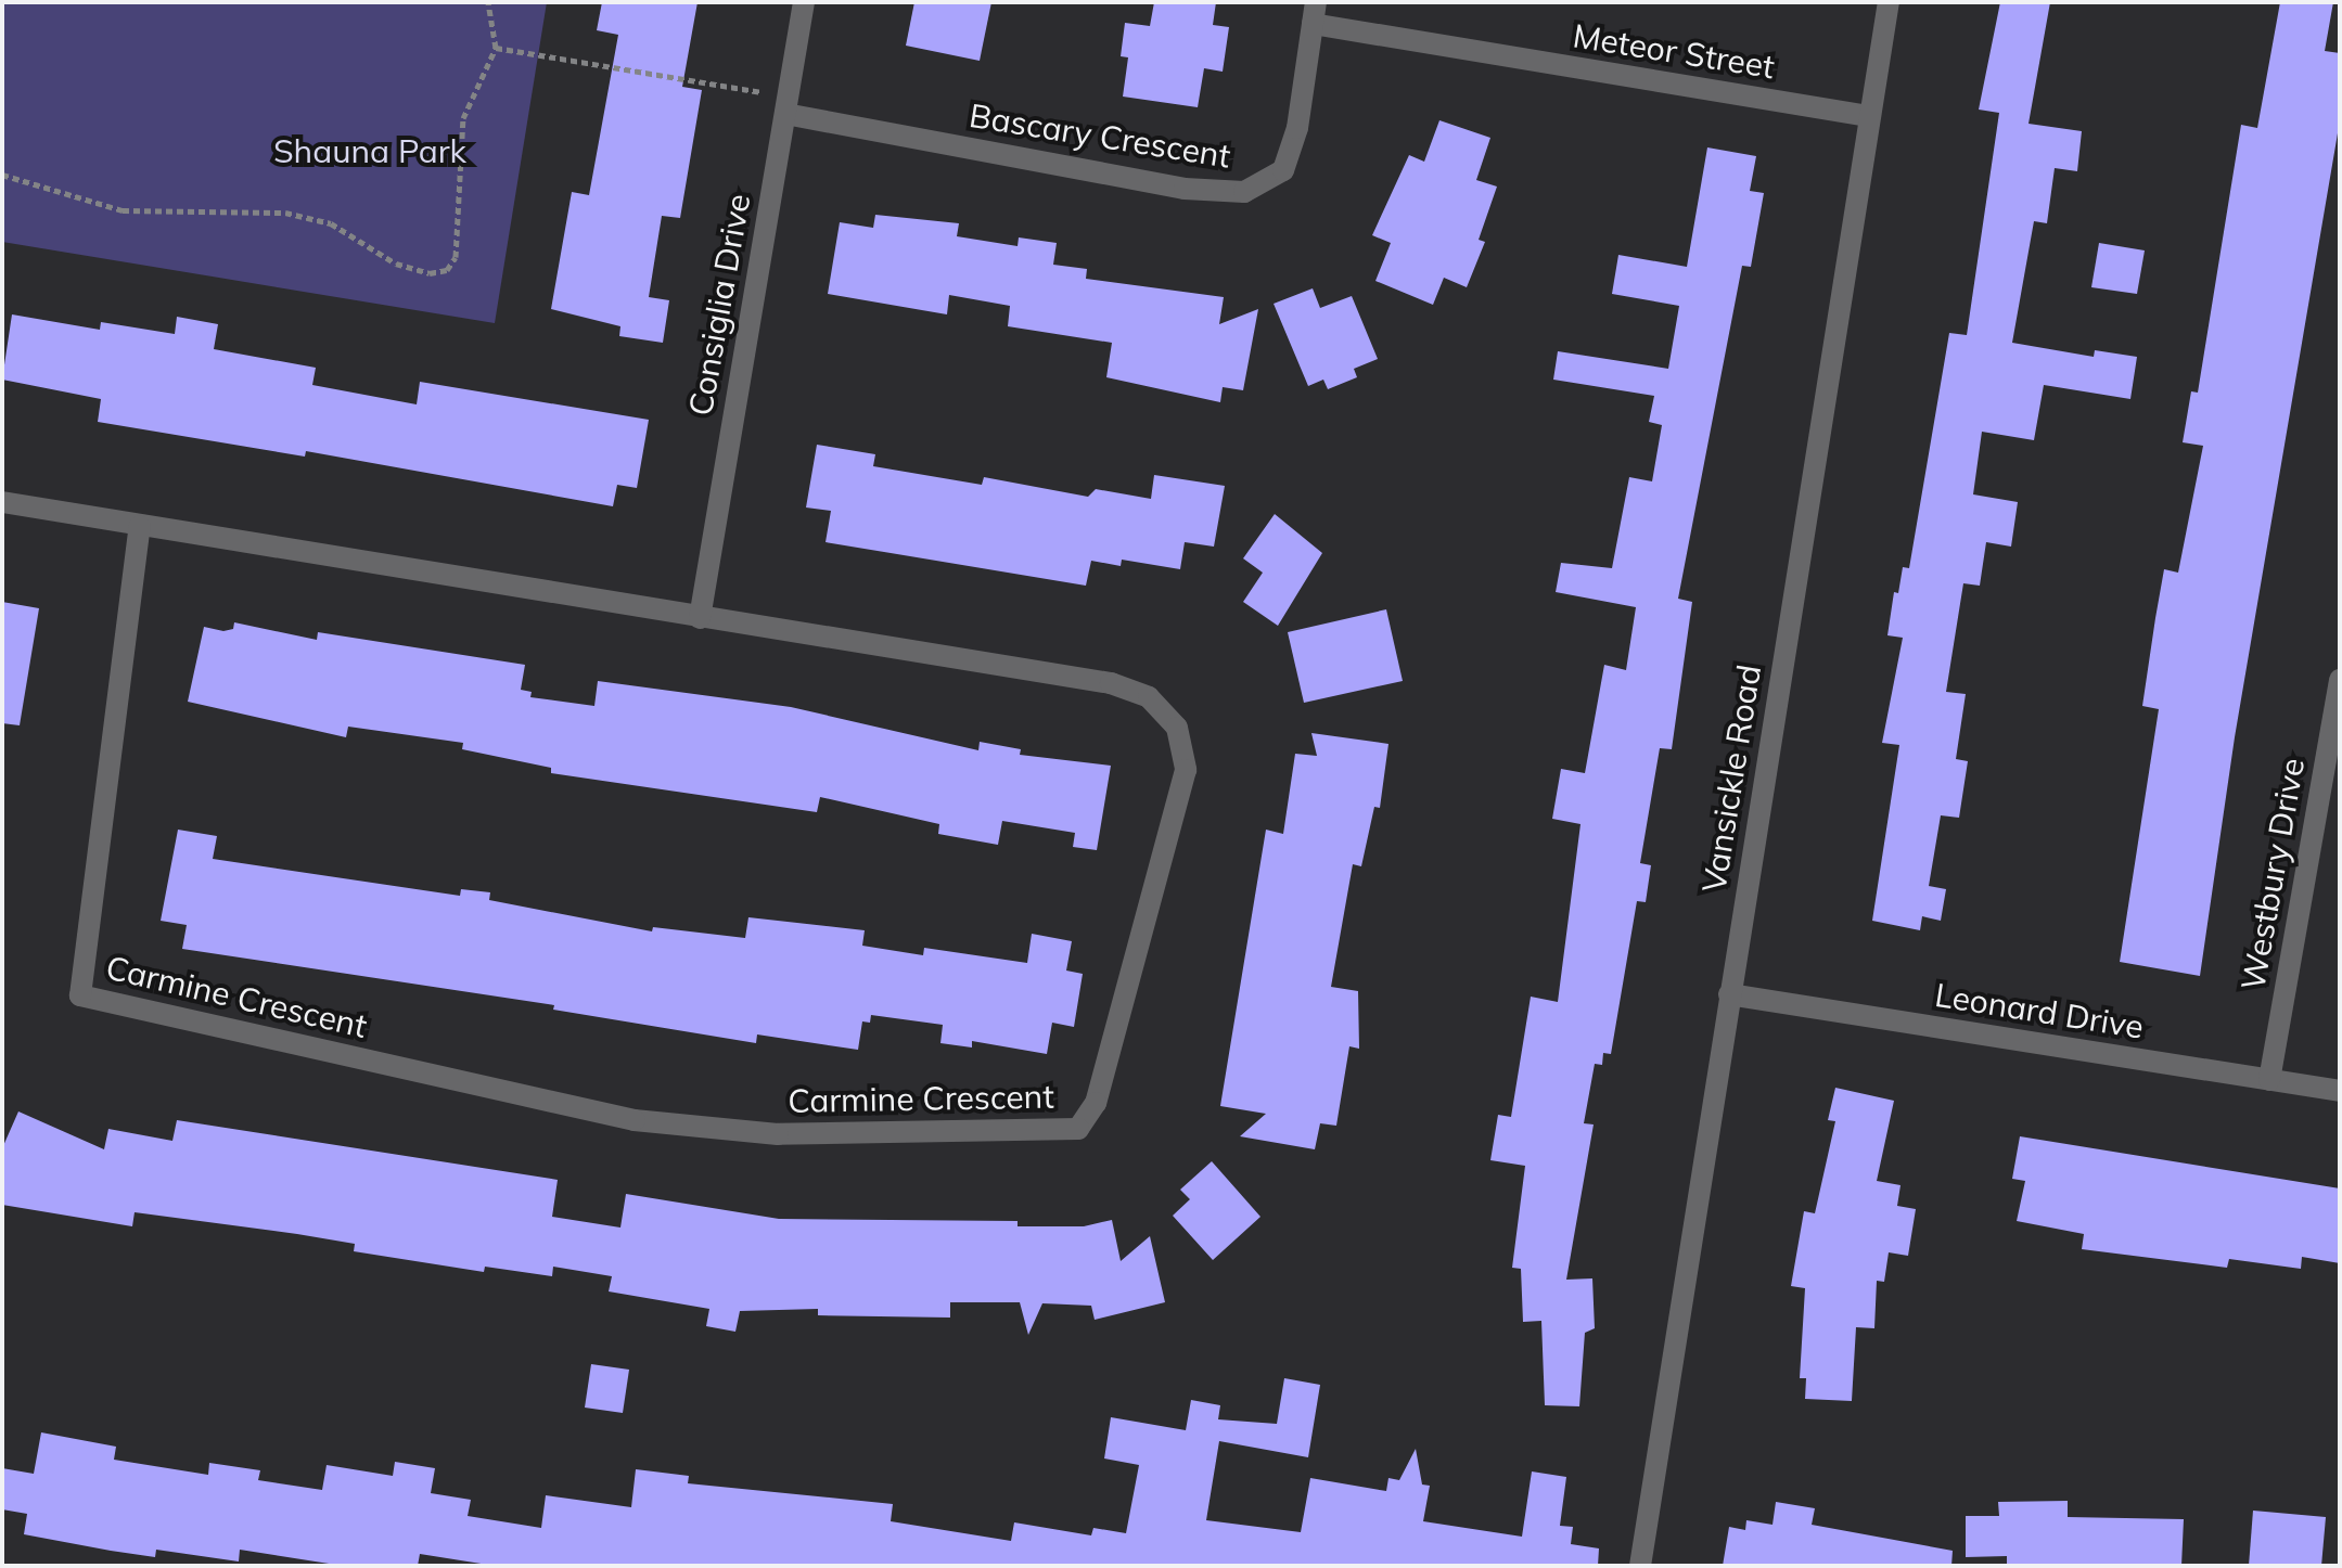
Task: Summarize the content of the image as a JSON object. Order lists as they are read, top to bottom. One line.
{"streets":{"street":["Meteor Street","Bascary Crescent","Consiglia Drive","Vansickle Road","Westbury Drive","Carmine Crescent","Leonard Drive"]},"crossings":[["Meteor Street","Bascary Crescent"],["Meteor Street","Vansickle Road"],["Bascary Crescent","Consiglia Drive"],["Consiglia Drive","Carmine Crescent"],["Vansickle Road","Leonard Drive"],["Westbury Drive","Leonard Drive"]],"parks":["Shauna Park"]}
